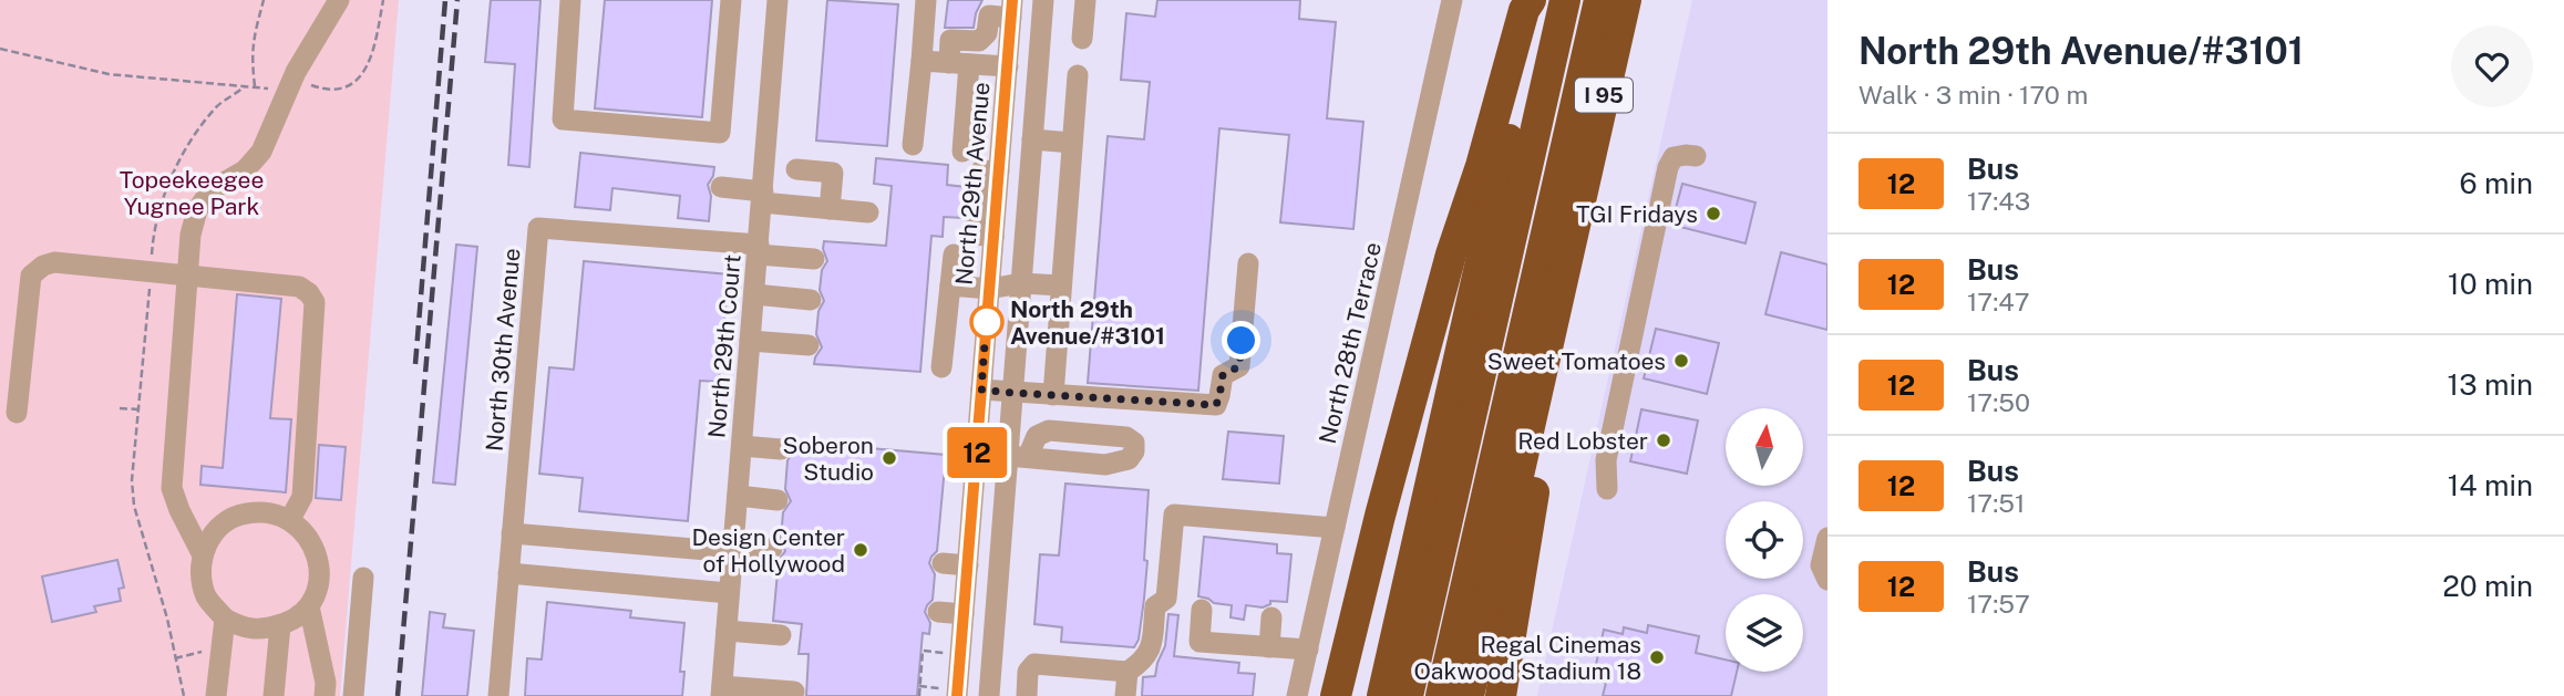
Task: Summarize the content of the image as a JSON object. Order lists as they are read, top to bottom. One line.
{"streets":{"highway":["I 95"],"street":["North 29th Avenue","North 28th Terrace","North 29th Court","North 30th Avenue"]},"crossings":[["North 29th Court","North 30th Avenue"]],"parks":["Topeekeegee Yugnee Park"],"places":["TGI Fridays","North 29th Avenue/#3101","Sweet Tomatoes","Red Lobster","Soberon Studio","Design Center of Hollywood","Regal Cinemas Oakwood Stadium 18"],"lines":["bus line 12"],"north":"top","page":{"on_map":"12","heading":["North 29th Avenue/#3101","Walk · 3 min · 170 m"],"list":[{"mark":"12","name":"Bus","note":"17:43","value":"6 min"},{"mark":"12","name":"Bus","note":"17:47","value":"10 min"},{"mark":"12","name":"Bus","note":"17:50","value":"13 min"},{"mark":"12","name":"Bus","note":"17:51","value":"14 min"},{"mark":"12","name":"Bus","note":"17:57","value":"20 min"}]}}
